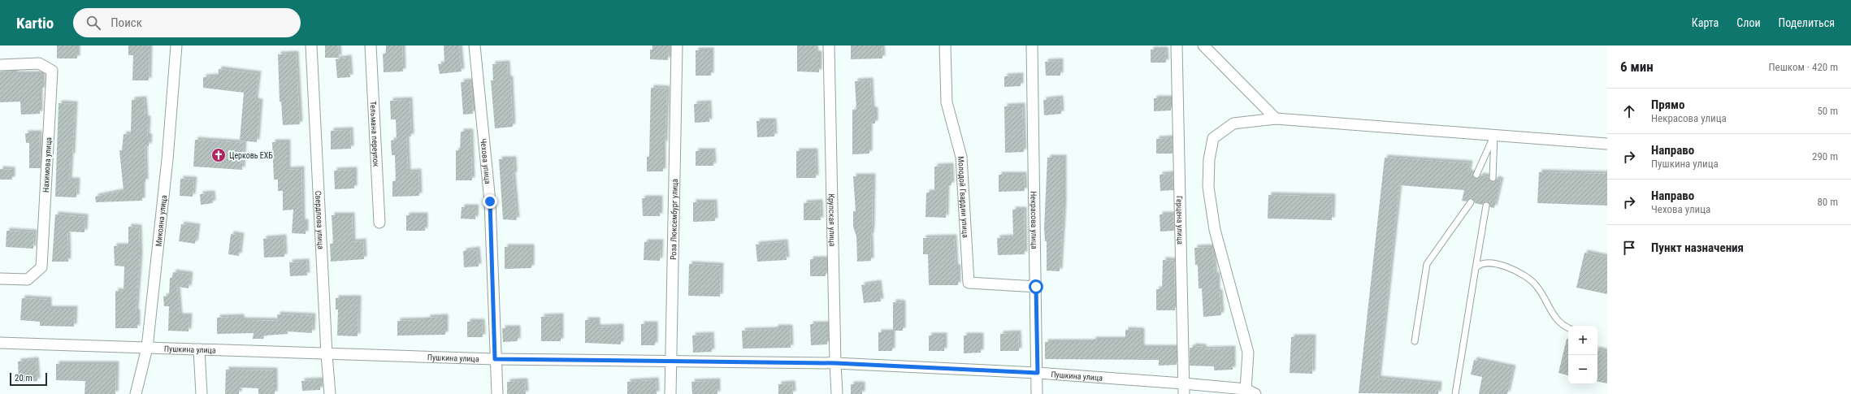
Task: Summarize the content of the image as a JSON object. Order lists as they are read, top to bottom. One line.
{"streets":{"street":["Тельмана переулок","Чехова улица","Нахимова улица","Молодой Гвардии улица","Роза Люксембург улица","Микояна улица","Свердлова улица","Крупская улица","Некрасова улица","Герцена улица","Пушкина улица"]},"crossings":[["Чехова улица","Пушкина улица"],["Молодой Гвардии улица","Некрасова улица"],["Роза Люксембург улица","Пушкина улица"],["Микояна улица","Пушкина улица"],["Свердлова улица","Пушкина улица"],["Крупская улица","Пушкина улица"],["Некрасова улица","Пушкина улица"],["Герцена улица","Пушкина улица"]],"places":{"church":["Церковь ЕХБ"]},"scale_bar":"20 m","page":{"header":"Kartio","search":"Поиск","nav":["Карта","Слои","Поделиться"],"heading":["6 мин","Пешком · 420 m"],"list":[["Прямо","Некрасова улица","50 m"],["Направо","Пушкина улица","290 m"],["Направо","Чехова улица","80 m"],"Пункт назначения"],"map_buttons":["+","−"],"scale":"20 m"}}
